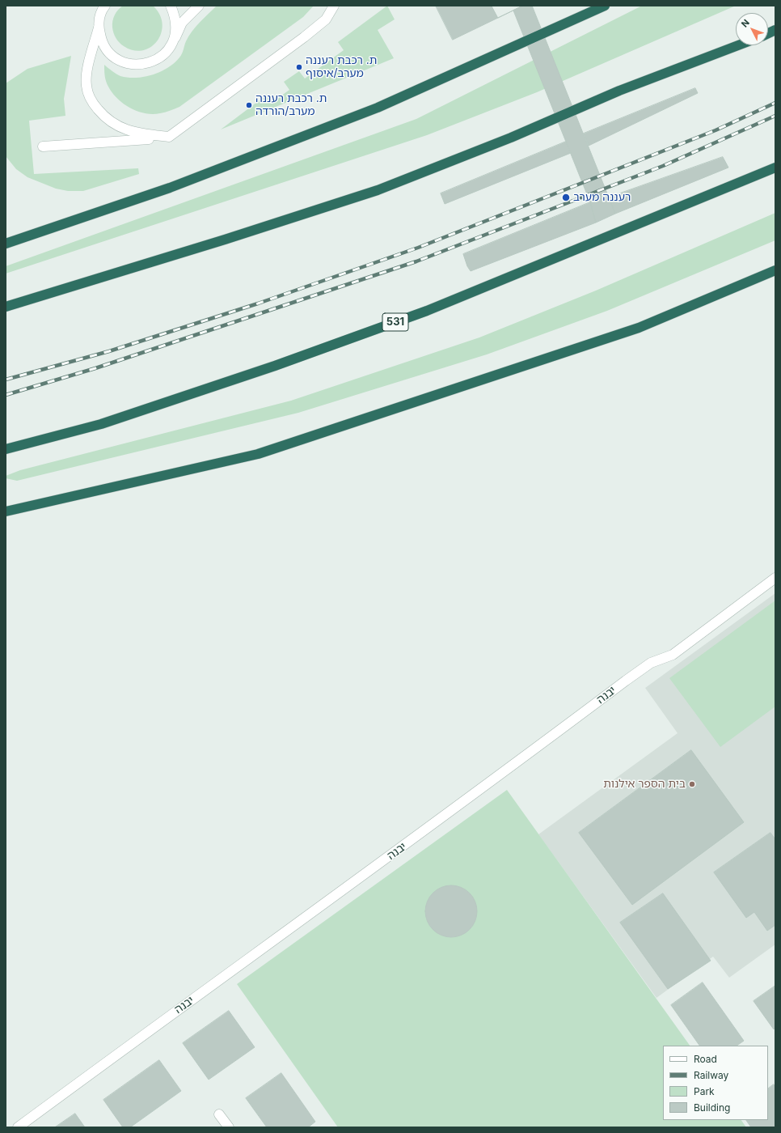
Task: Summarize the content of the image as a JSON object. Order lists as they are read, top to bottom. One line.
{"streets":{"highway":["531"],"street":["יבנה"]},"places":["ת. רכבת רעננה מערב/איסוף","ת. רכבת רעננה מערב/הורדה","רעננה מערב","בית הספר אילנות"],"legend":["Road","Railway","Park","Building"],"north":"top left"}
